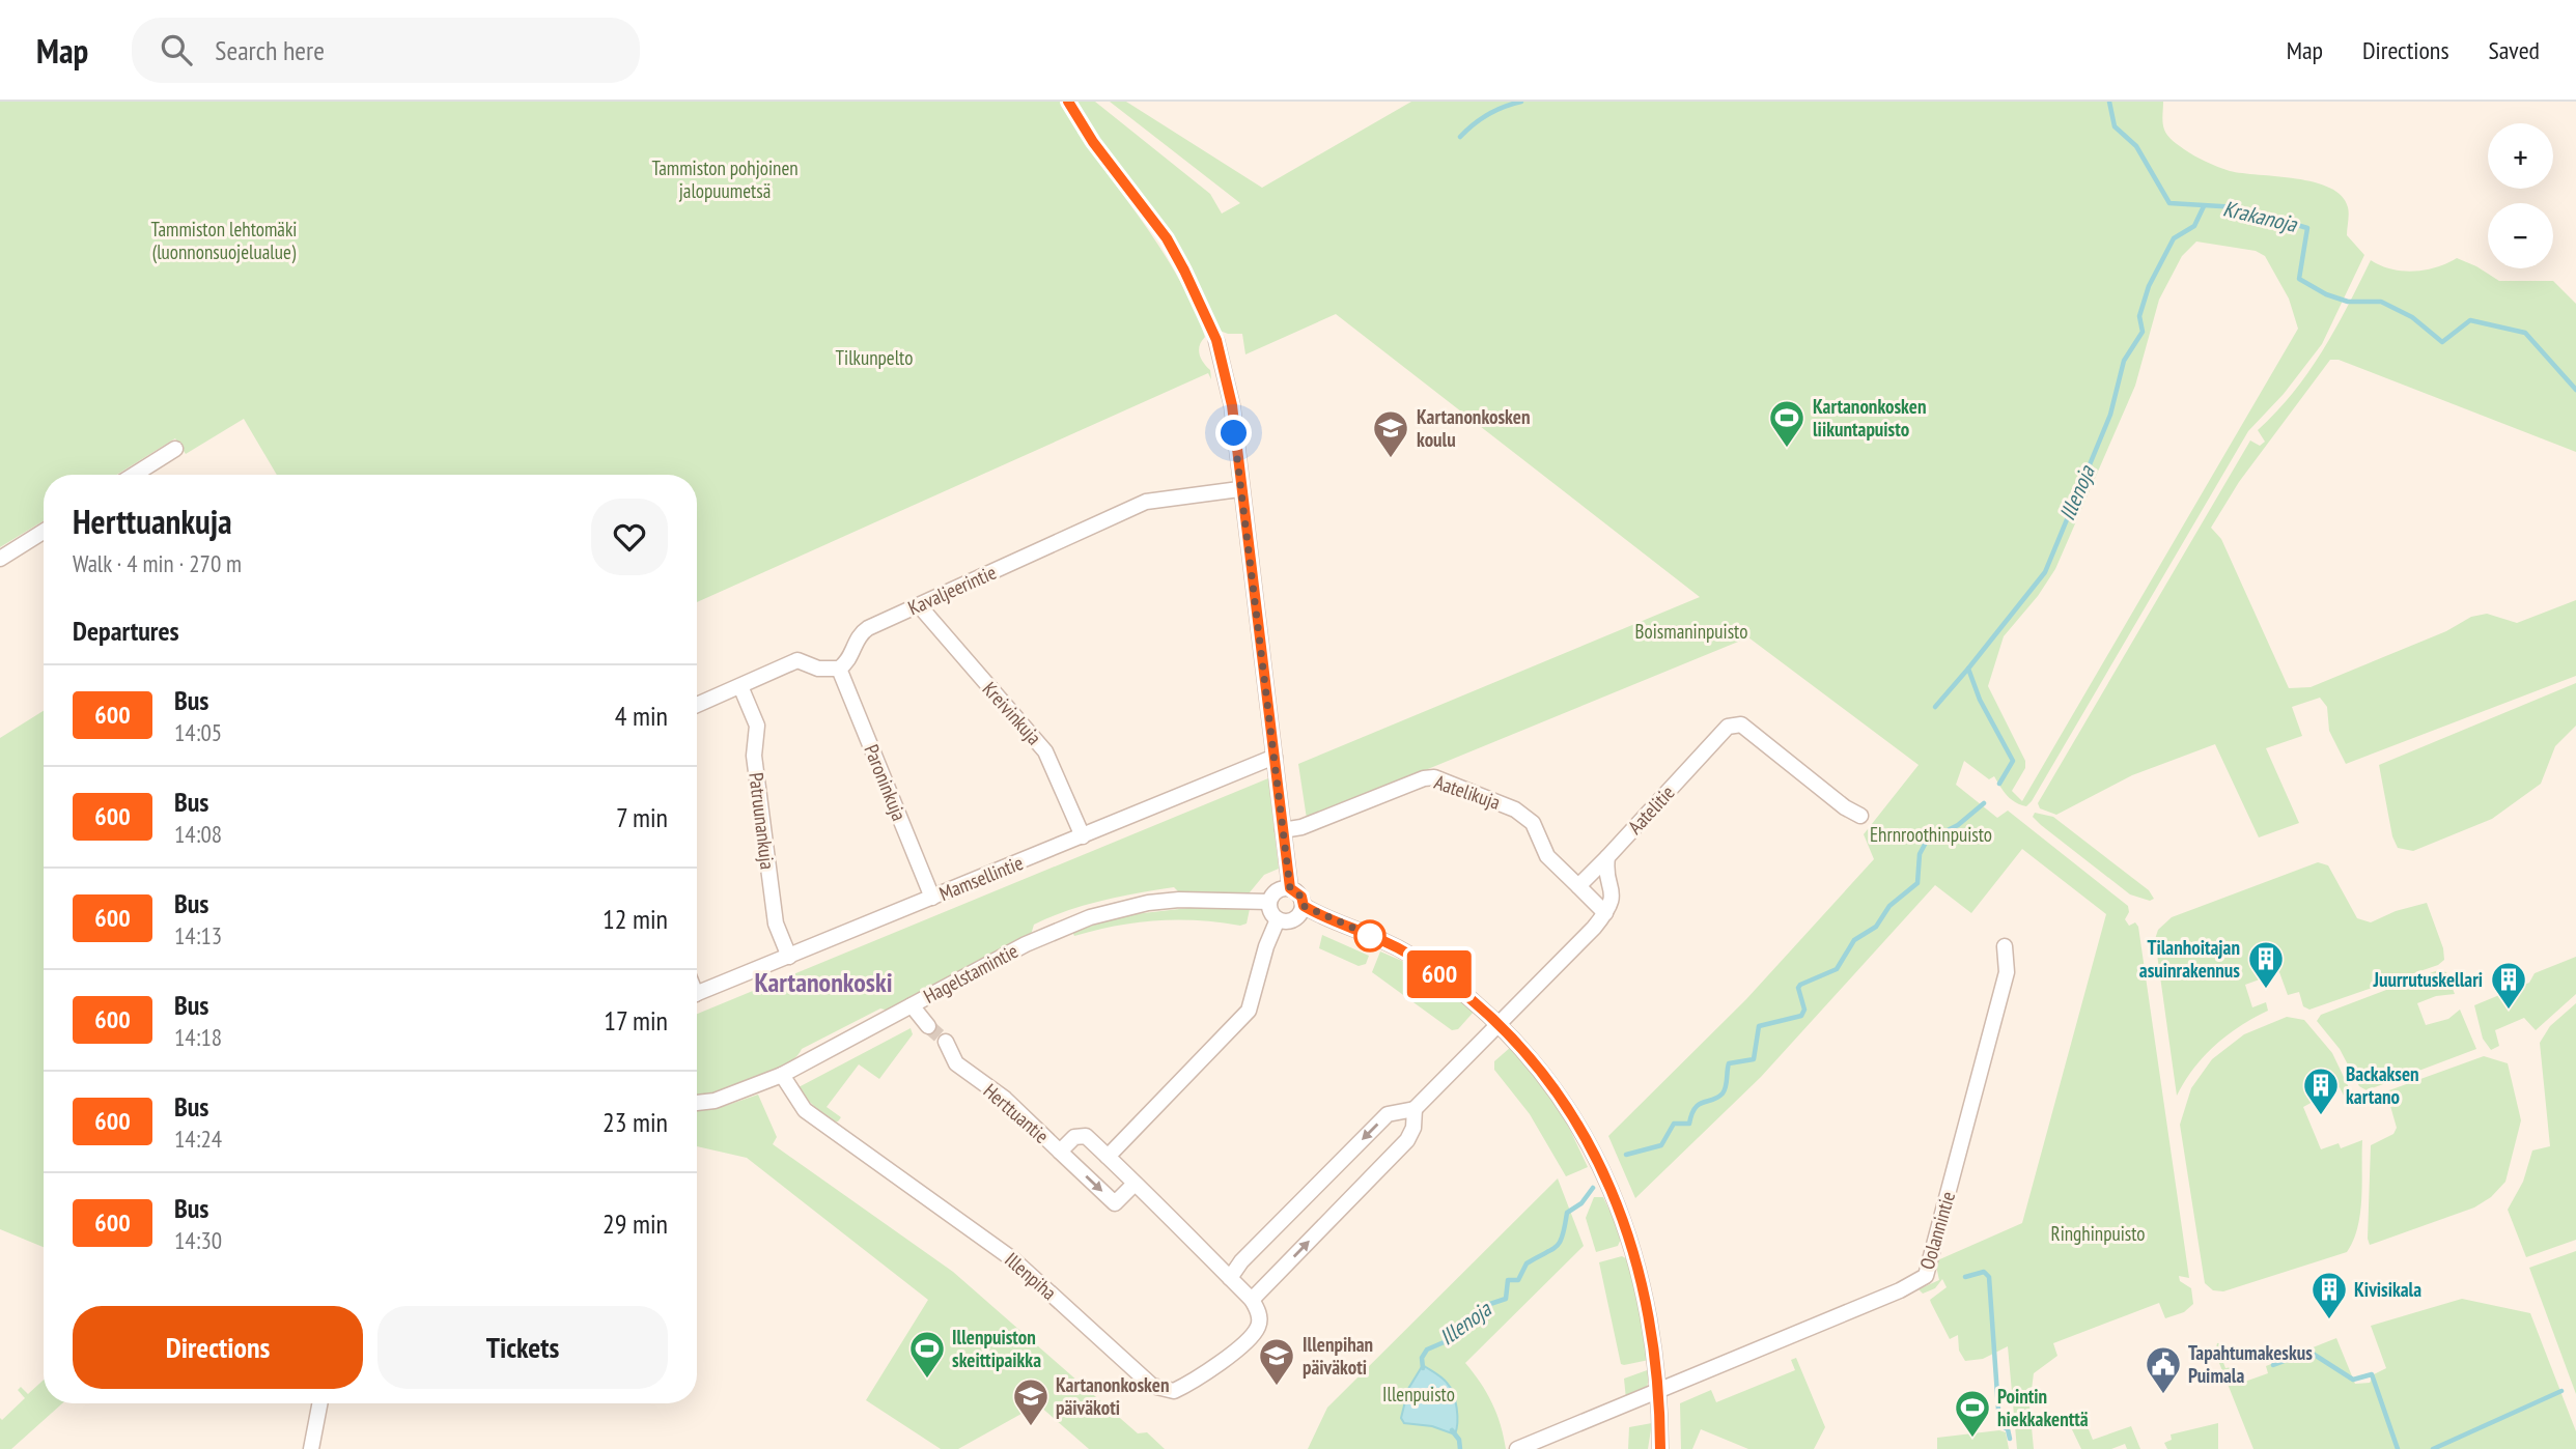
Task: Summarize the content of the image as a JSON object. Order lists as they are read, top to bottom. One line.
{"streets":{"street":["Kavaljeerintie","Kreivinkuja","Paroninkuja","Aatelikuja","Aatelitie","Patruunankuja","Mamsellintie","Hagelstamintie","Herttuantie","Oolannintie","Illenpiha"]},"crossings":[["Kavaljeerintie","Kreivinkuja"],["Kavaljeerintie","Paroninkuja"],["Kreivinkuja","Mamsellintie"],["Paroninkuja","Mamsellintie"],["Patruunankuja","Mamsellintie"],["Hagelstamintie","Illenpiha"]],"districts":["Kartanonkoski"],"water":["Krakanoja","Illenoja"],"parks":["Tammiston pohjoinen jalopuumetsä","Tammiston lehtomäki (luonnonsuojelualue)","Tilkunpelto","Boismaninpuisto","Ehrnroothinpuisto","Ringhinpuisto","Illenpuisto"],"places":{"sports":["Kartanonkosken liikuntapuisto","Illenpuiston skeittipaikka","Pointin hiekkakenttä"],"school or university":["Kartanonkosken koulu","Illenpihan päiväkoti","Kartanonkosken päiväkoti"],"building":["Tilanhoitajan asuinrakennus","Juurrutuskellari","Backaksen kartano","Kivisikala"],"public building":["Tapahtumakeskus Puimala"]},"lines":["bus line 600"],"page":{"header":"Map","search":"Search here","nav":["Map","Directions","Saved"],"on_map":"600","map_buttons":["+","−"],"heading":[["Herttuankuja","Walk · 4 min · 270 m"],"Departures"],"list":[{"mark":"600","name":"Bus","note":"14:05","value":"4 min"},{"mark":"600","name":"Bus","note":"14:08","value":"7 min"},{"mark":"600","name":"Bus","note":"14:13","value":"12 min"},{"mark":"600","name":"Bus","note":"14:18","value":"17 min"},{"mark":"600","name":"Bus","note":"14:24","value":"23 min"},{"mark":"600","name":"Bus","note":"14:30","value":"29 min"}],"buttons":["Directions","Tickets"]}}
